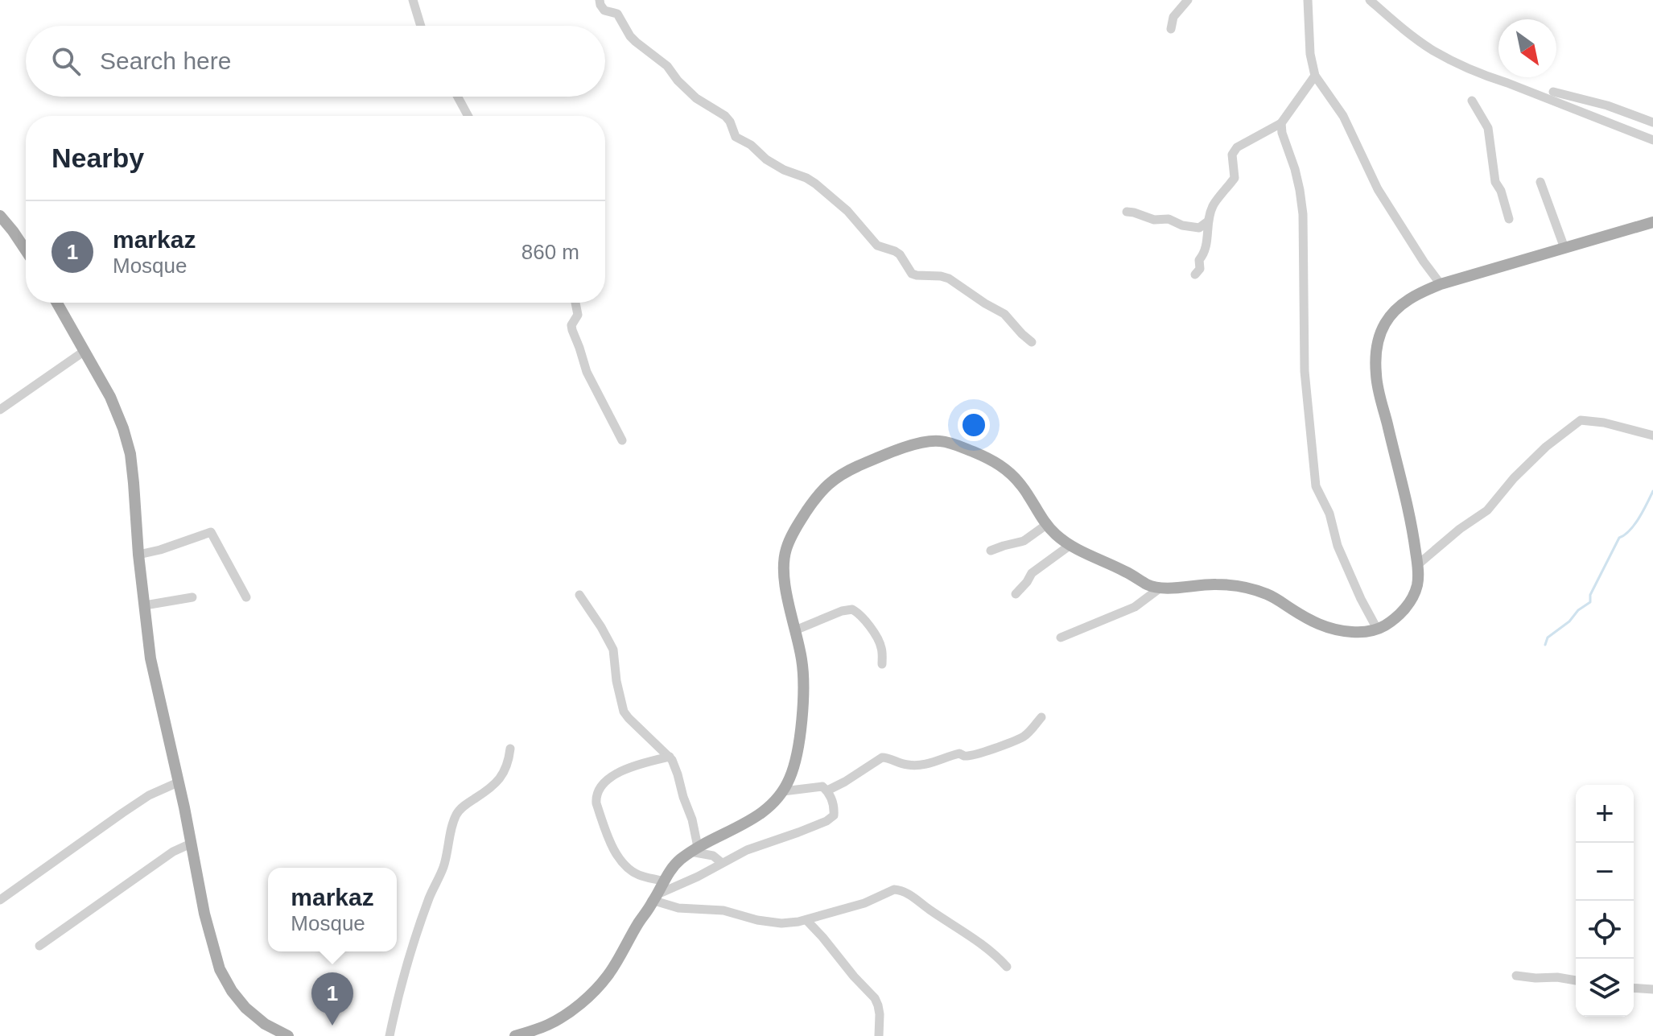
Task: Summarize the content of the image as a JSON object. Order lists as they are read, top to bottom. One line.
{"north":"bottom right","page":{"search":"Search here","heading":"Nearby","list":[{"mark":"1","name":"markaz","note":"Mosque","value":"860 m"}],"map_buttons":["+","−"],"popup":["markaz","Mosque"],"pins":"1"}}
